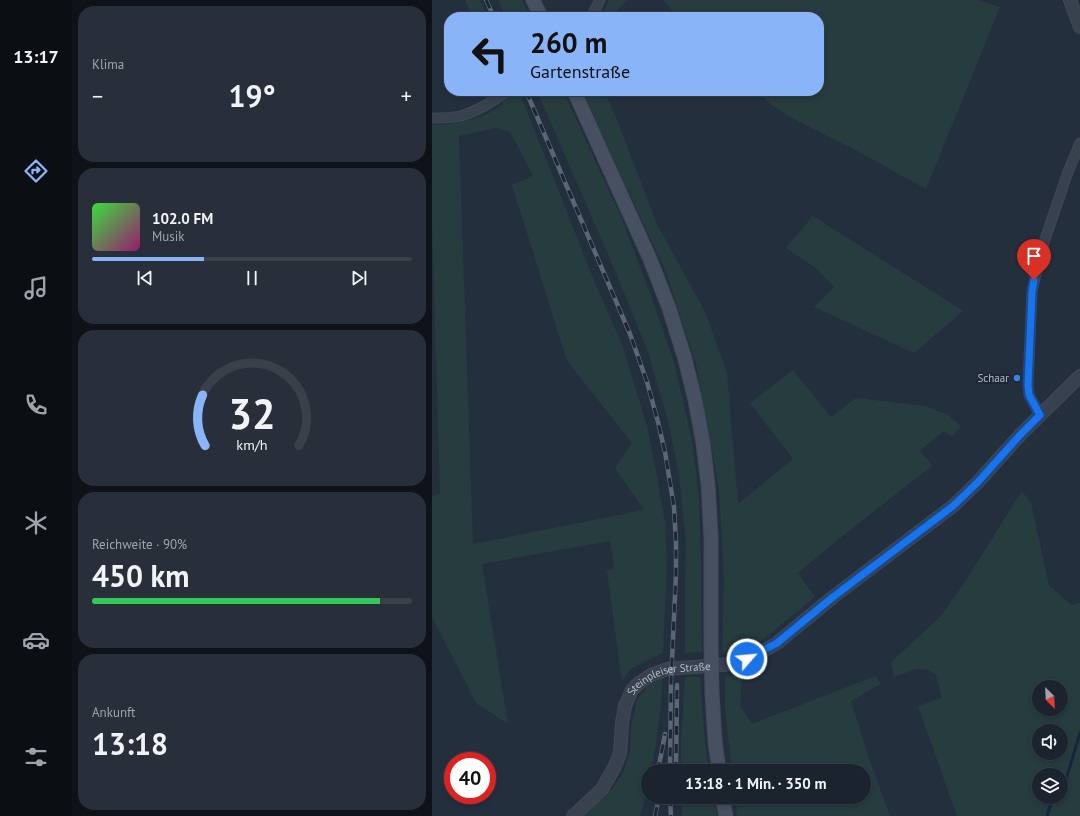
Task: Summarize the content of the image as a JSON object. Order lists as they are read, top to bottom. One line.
{"streets":{"street":["Steinpleiser Straße"]},"places":["Schaar"],"north":"bottom right","page":{"tabs":"13:17","tile":["Klima",["Reichweite · 90%","450 km"],["Ankunft","13:18"]],"turn":["260 m","Gartenstraße"],"heat":["−","19°","+"],"song":["102.0 FM","Musik"],"limit":"40","trip":"13:18 · 1 Min. · 350 m","gauge":["32","km/h"]}}
